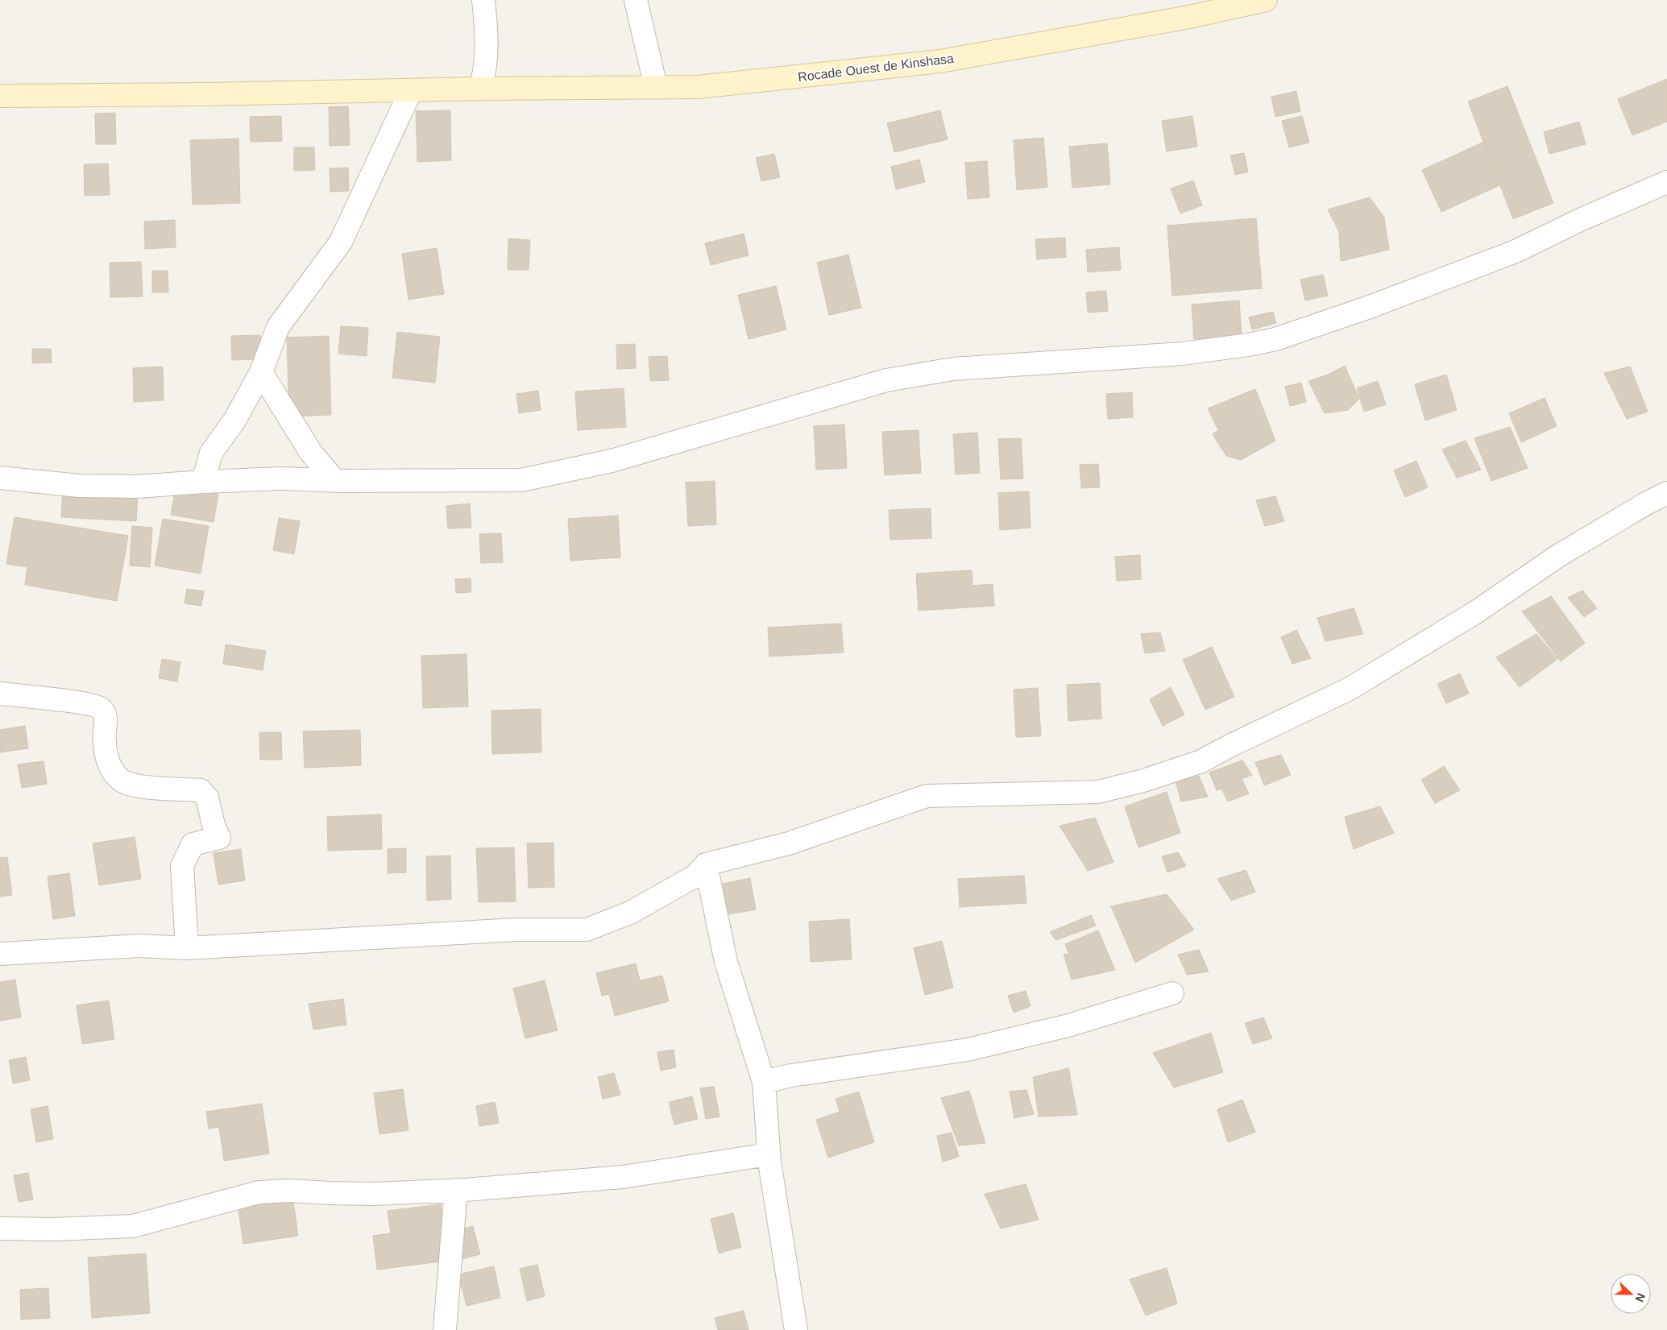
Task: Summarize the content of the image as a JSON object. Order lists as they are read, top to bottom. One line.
{"streets":{"main road":["Rocade Ouest de Kinshasa"]},"north":"right"}
